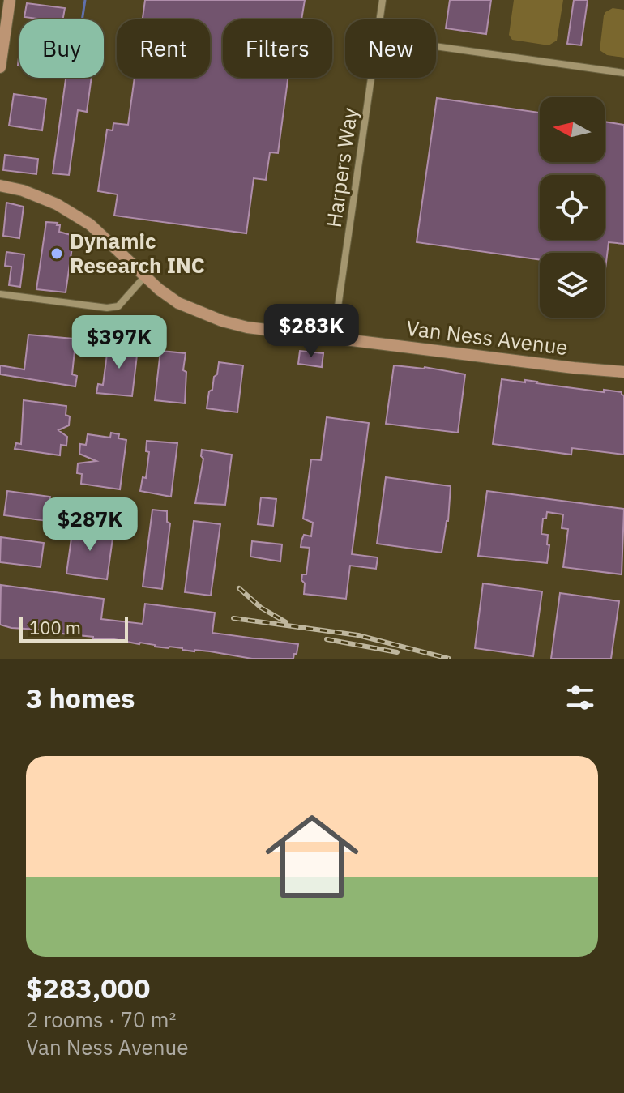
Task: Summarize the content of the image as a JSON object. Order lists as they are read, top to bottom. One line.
{"streets":{"main road":["Van Ness Avenue"],"street":["Harpers Way"]},"crossings":[["Harpers Way","Van Ness Avenue"]],"places":["Dynamic Research INC"],"scale_bar":"100 m","north":"left","page":{"chip":["Buy","Rent","Filters","New"],"price":["$283K","$397K","$287K"],"scale":"100 m","heading":"3 homes","list":[{"name":"$283,000","note":"2 rooms · 70 m² · Van Ness Avenue"}]}}
